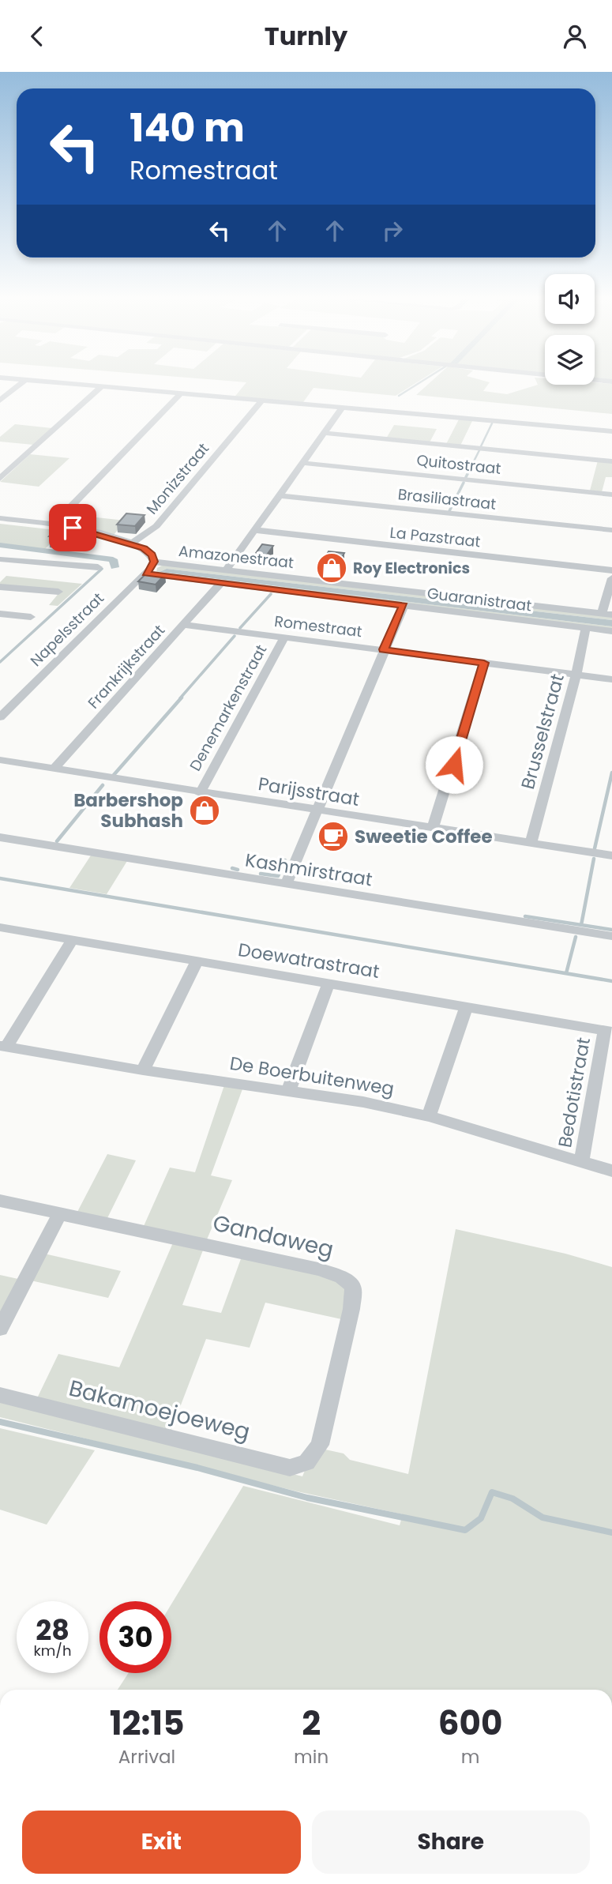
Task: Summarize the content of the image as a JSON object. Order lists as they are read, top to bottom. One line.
{"streets":{"street":["Quitostraat","Monizstraat","Brasiliastraat","La Pazstraat","Amazonestraat","Guaranistraat","Romestraat","Napelsstraat","Frankrijkstraat","Denemarkenstraat","Brusselstraat","Parijsstraat","Kashmirstraat","Doewatrastraat","De Boerbuitenweg","Bedotistraat","Gandaweg","Bakamoejoeweg"]},"crossings":[["Amazonestraat","Napelsstraat"],["Guaranistraat","Napelsstraat"],["Guaranistraat","Frankrijkstraat"],["Guaranistraat","Brusselstraat"],["Romestraat","Frankrijkstraat"],["Romestraat","Denemarkenstraat"],["Romestraat","Brusselstraat"],["Frankrijkstraat","Parijsstraat"],["Denemarkenstraat","Parijsstraat"],["Brusselstraat","Parijsstraat"],["Doewatrastraat","Bedotistraat"],["De Boerbuitenweg","Bedotistraat"],["Gandaweg","Bakamoejoeweg"]],"places":{"shop":["Roy Electronics","Barbershop Subhash"],"cafe":["Sweetie Coffee"]},"page":{"header":"Turnly","turn":["140 m","Romestraat"],"speed":"28 km/h","limit":"30","eta":["12:15","Arrival","2","min","600","m"],"buttons":["Exit","Share"]}}
